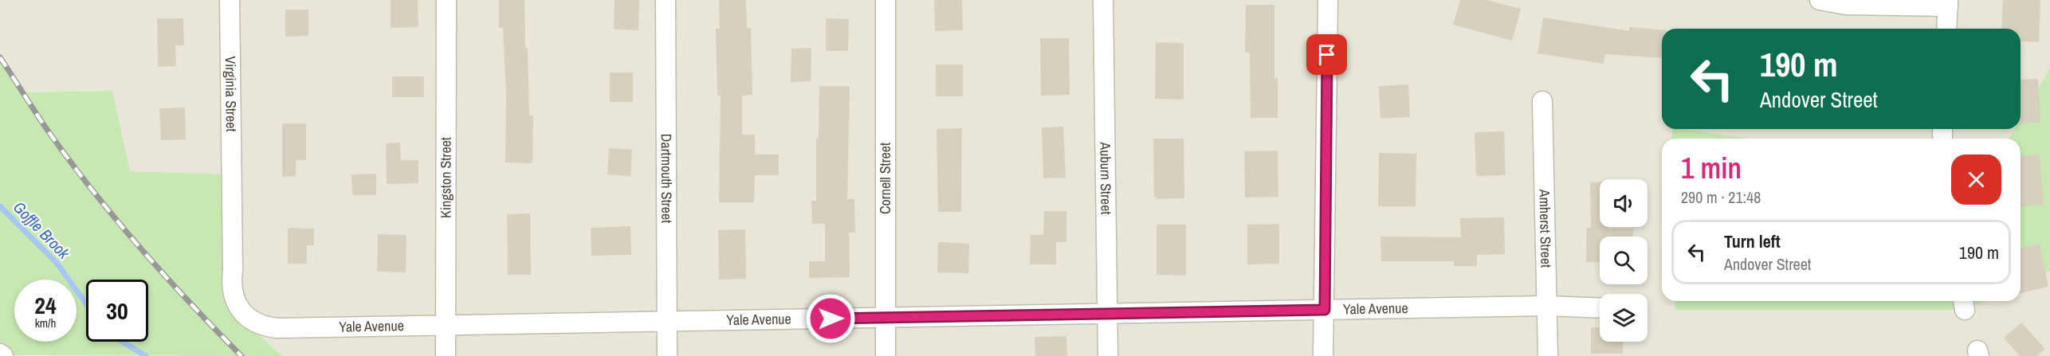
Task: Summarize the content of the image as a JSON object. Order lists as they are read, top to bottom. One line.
{"streets":{"street":["Virginia Street","Dartmouth Street","Kingston Street","Cornell Street","Auburn Street","Amherst Street","Yale Avenue"]},"crossings":[["Virginia Street","Yale Avenue"],["Dartmouth Street","Yale Avenue"],["Kingston Street","Yale Avenue"],["Cornell Street","Yale Avenue"],["Auburn Street","Yale Avenue"],["Amherst Street","Yale Avenue"]],"water":["Goffle Brook"],"page":{"turn":["190 m","Andover Street"],"heading":["1 min","290 m · 21:48"],"list":[{"name":"Turn left","note":"Andover Street","value":"190 m"}],"speed":"24 km/h","limit":"30"}}
